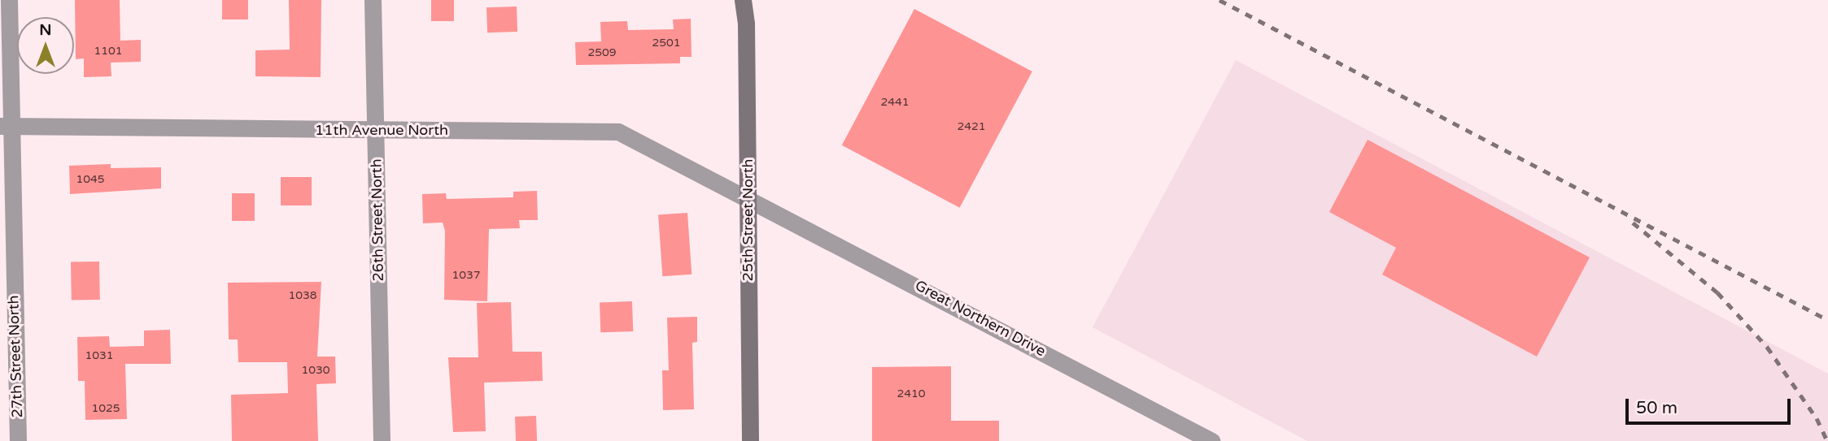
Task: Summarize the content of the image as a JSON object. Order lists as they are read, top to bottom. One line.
{"streets":{"street":["11th Avenue North","26th Street North","25th Street North","Great Northern Drive","27th Street North"]},"crossings":[["11th Avenue North","26th Street North"],["11th Avenue North","25th Street North"],["11th Avenue North","Great Northern Drive"],["11th Avenue North","27th Street North"],["25th Street North","Great Northern Drive"]],"house_numbers":["2501","1101","2509","2441","2421","1045","1037","1038","1031","1030","2410","1025"],"scale_bar":"50 m","north":"top"}
